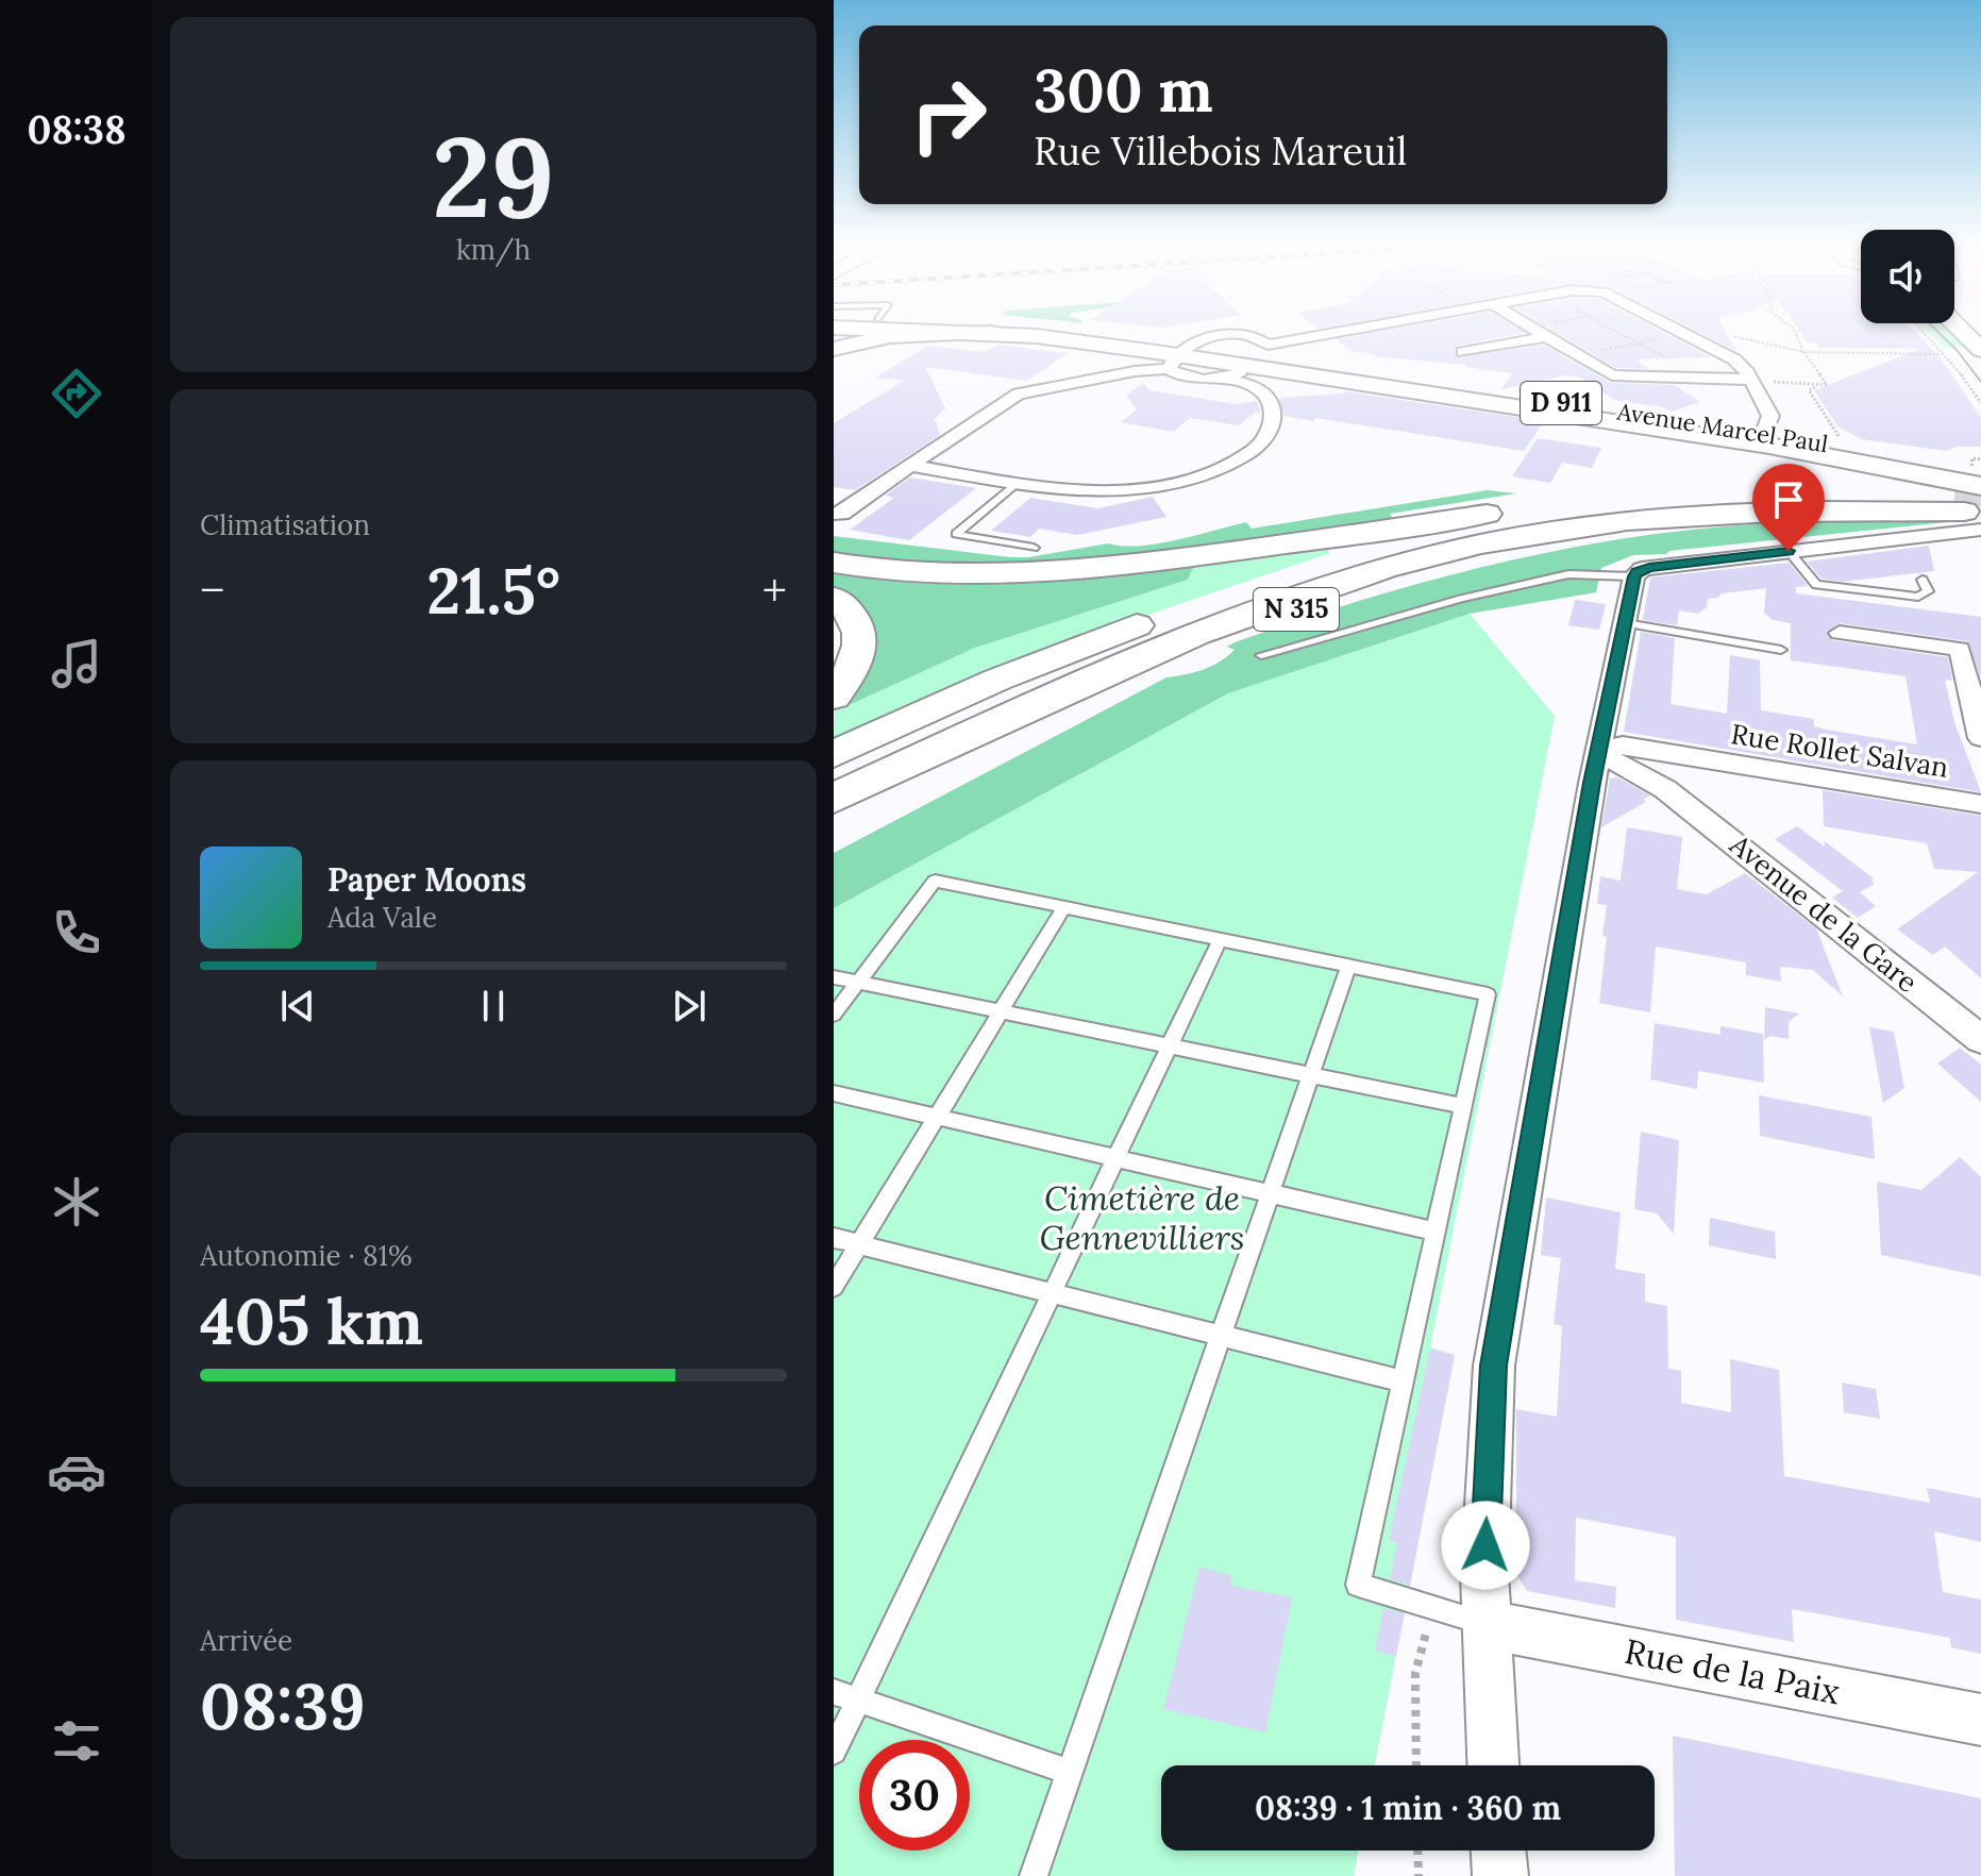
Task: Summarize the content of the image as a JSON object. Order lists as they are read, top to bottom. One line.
{"streets":{"main road":["D 911","Avenue Marcel Paul","N 315"],"street":["Rue Rollet Salvan","Avenue de la Gare","Rue de la Paix"]},"crossings":[["Avenue Marcel Paul","N 315"],["Rue Rollet Salvan","Avenue de la Gare"]],"parks":["Cimetière de Gennevilliers"],"page":{"tabs":"08:38","tile":[["29","km/h"],"Climatisation",["Autonomie · 81%","405 km"],["Arrivée","08:39"]],"turn":["300 m","Rue Villebois Mareuil"],"heat":["−","21.5°","+"],"song":["Paper Moons","Ada Vale"],"limit":"30","trip":"08:39 · 1 min · 360 m"}}
